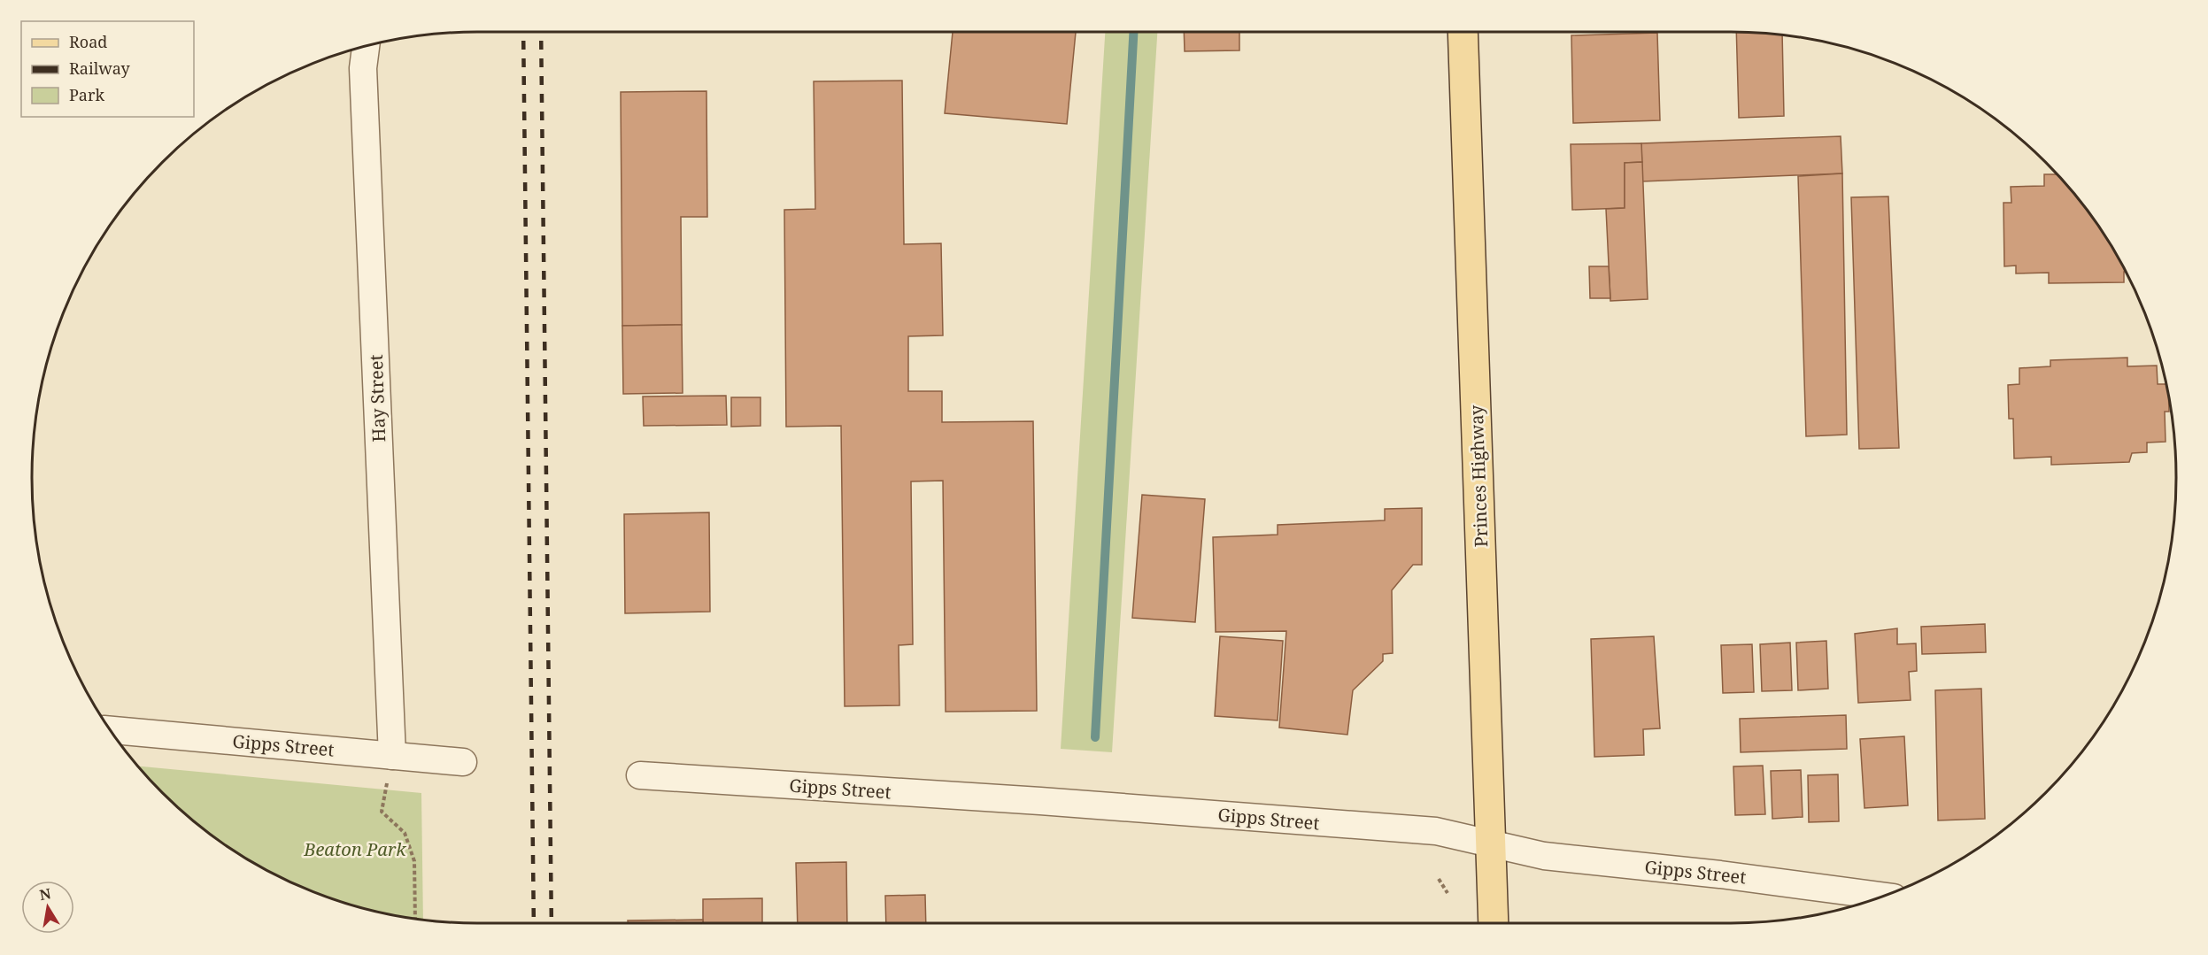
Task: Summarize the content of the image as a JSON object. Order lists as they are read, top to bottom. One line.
{"streets":{"main road":["Princes Highway"],"street":["Hay Street","Gipps Street"]},"crossings":[["Hay Street","Gipps Street"],["Princes Highway","Gipps Street"]],"parks":["Beaton Park"],"legend":["Road","Railway","Park"],"north":"top"}
